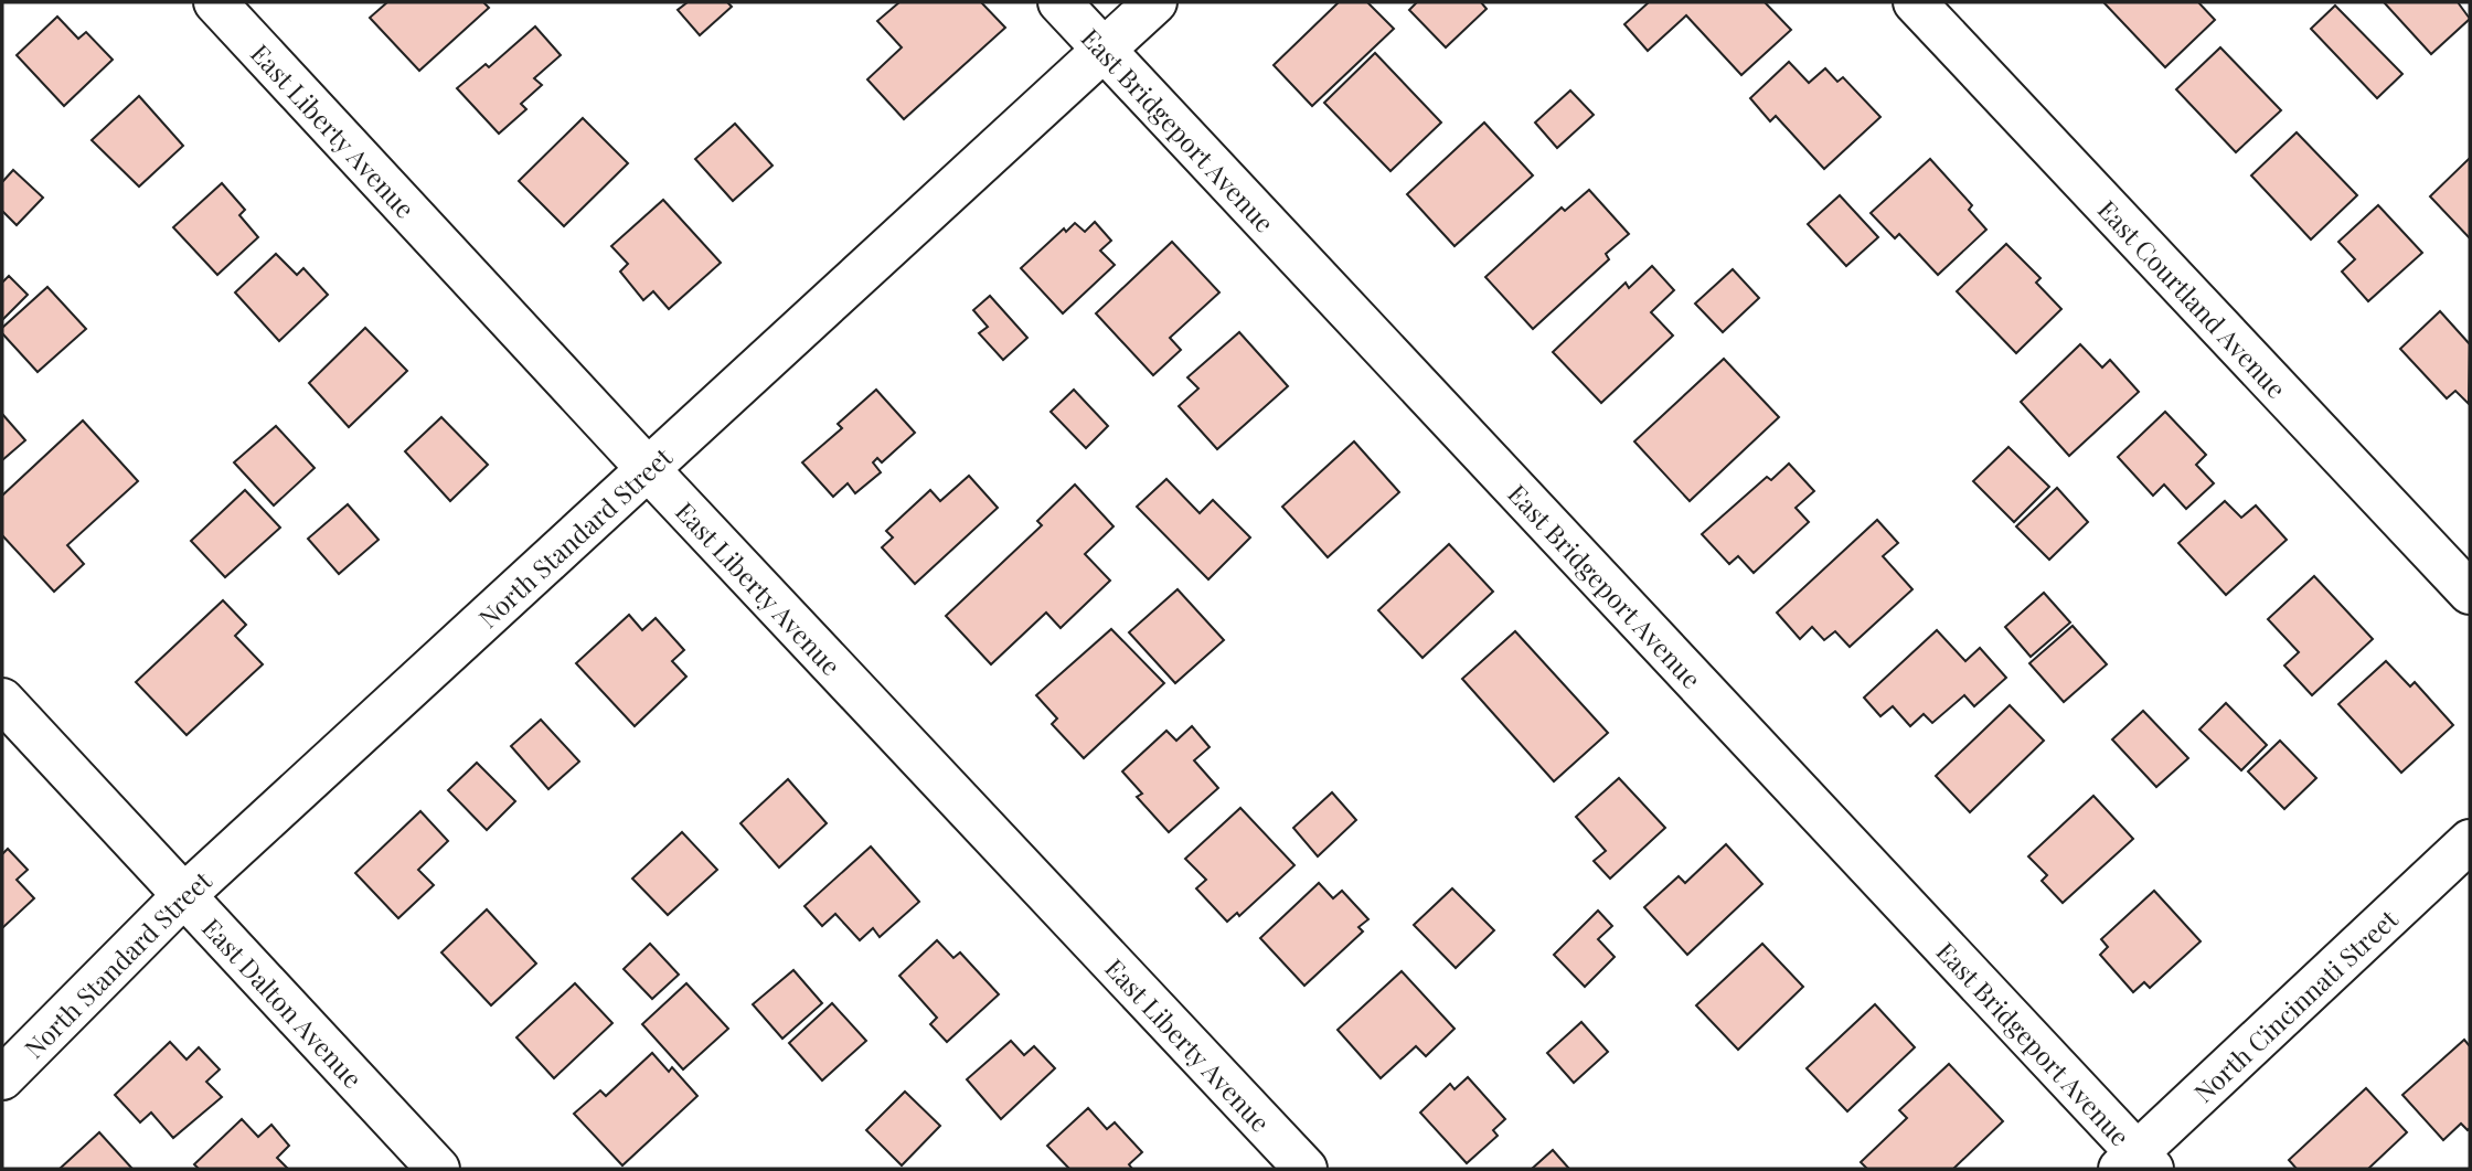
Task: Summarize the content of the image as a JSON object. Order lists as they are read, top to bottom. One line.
{"streets":{"street":["East Liberty Avenue","East Bridgeport Avenue","East Courtland Avenue","North Standard Street","East Dalton Avenue","North Cincinnati Street"]},"crossings":[["East Liberty Avenue","North Standard Street"],["East Bridgeport Avenue","North Standard Street"],["East Bridgeport Avenue","North Cincinnati Street"],["North Standard Street","East Dalton Avenue"]]}
